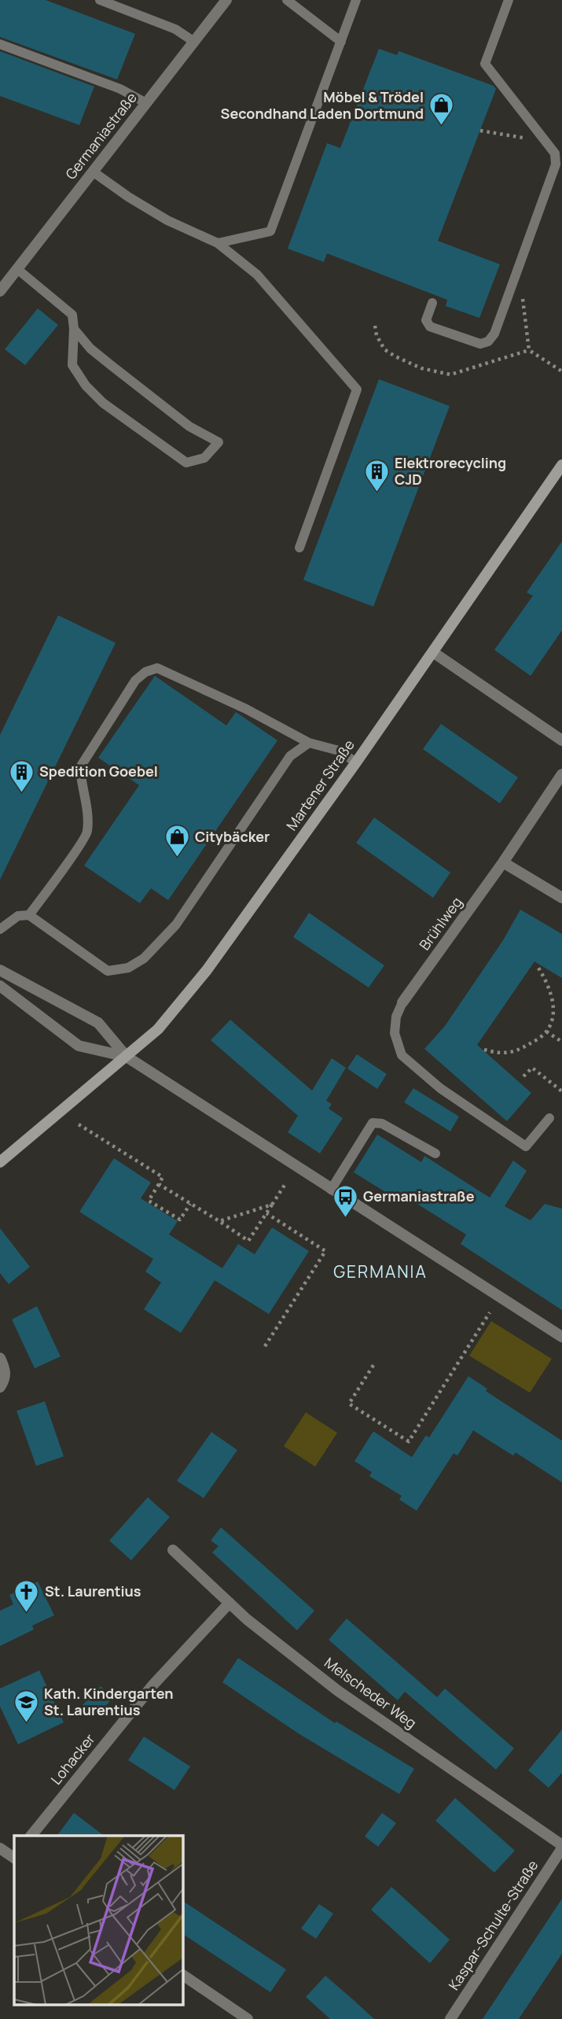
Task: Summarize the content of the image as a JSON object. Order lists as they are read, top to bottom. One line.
{"streets":{"street":["Germaniastraße","Martener Straße","Brühlweg","Melscheder Weg","Lohacker","Kaspar-Schulte-Straße"]},"crossings":[["Melscheder Weg","Lohacker"],["Melscheder Weg","Kaspar-Schulte-Straße"]],"districts":["GERMANIA"],"places":{"shop":["Möbel & Trödel Secondhand Laden Dortmund","Citybäcker"],"building":["Elektrorecycling CJD","Spedition Goebel"],"bus stop":["Germaniastraße"],"church":["St. Laurentius"],"school or university":["Kath. Kindergarten St. Laurentius"]}}
